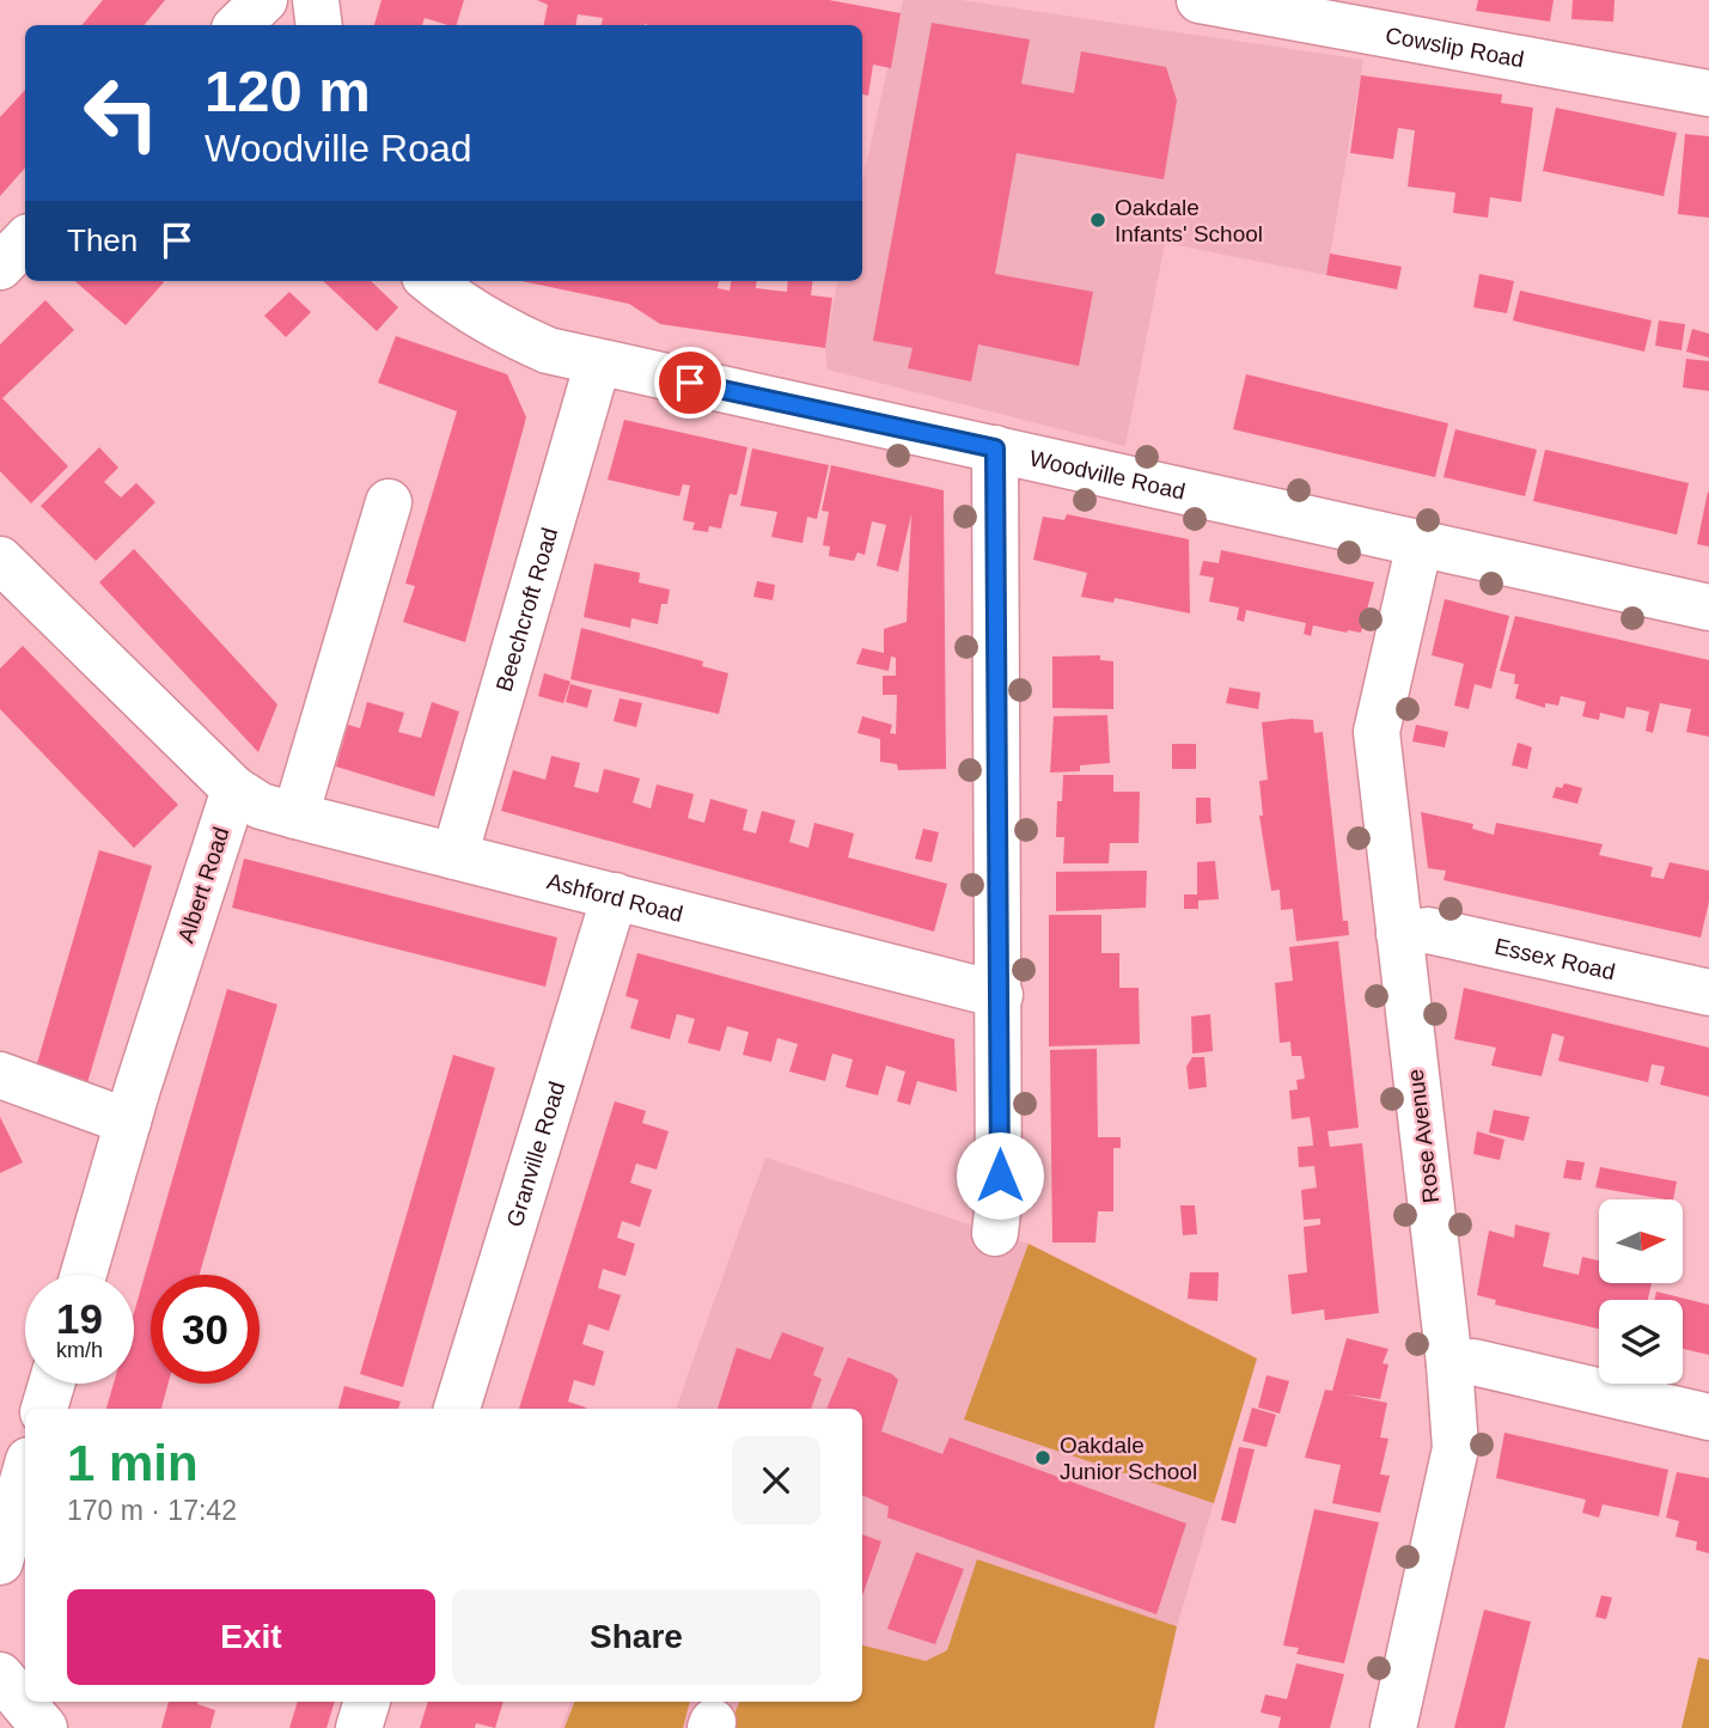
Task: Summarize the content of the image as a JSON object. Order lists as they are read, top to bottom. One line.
{"streets":{"street":["Cowslip Road","Woodville Road","Beechcroft Road","Albert Road","Ashford Road","Essex Road","Rose Avenue","Granville Road"]},"crossings":[["Woodville Road","Beechcroft Road"],["Woodville Road","Rose Avenue"],["Beechcroft Road","Ashford Road"],["Albert Road","Ashford Road"],["Ashford Road","Granville Road"],["Essex Road","Rose Avenue"]],"places":["Oakdale Infants' School","Oakdale Junior School"],"north":"right","page":{"turn":["120 m","Woodville Road"],"then":"Then","speed":"19 km/h","limit":"30","heading":["1 min","170 m · 17:42"],"buttons":["Exit","Share"]}}
